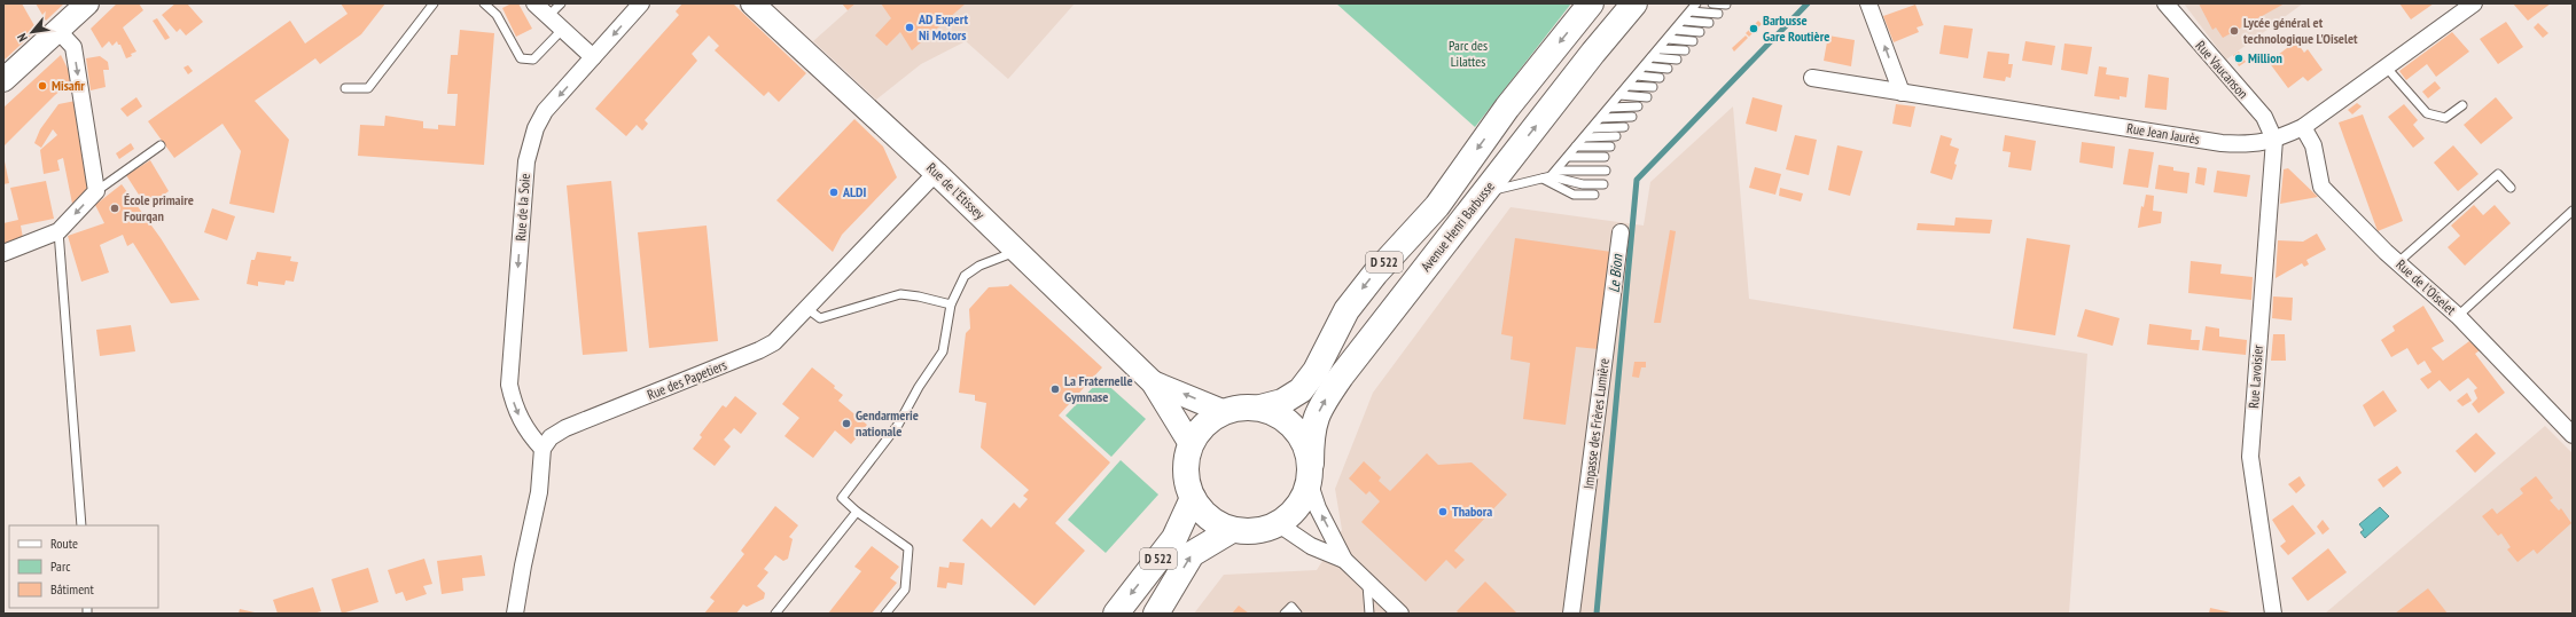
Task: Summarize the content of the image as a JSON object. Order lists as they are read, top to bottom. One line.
{"streets":{"main road":["Avenue Henri Barbusse","D 522"],"street":["Rue Vaucanson","Rue Jean Jaurès","Rue de l'Etissey","Rue de la Soie","Rue de l'Oiselet","Rue Lavoisier","Rue des Papetiers","Impasse des Frères Lumière"]},"crossings":[["Rue Vaucanson","Rue Jean Jaurès"],["Rue Vaucanson","Rue Lavoisier"],["Rue Jean Jaurès","Rue de l'Oiselet"],["Rue Jean Jaurès","Rue Lavoisier"],["Rue de l'Etissey","Avenue Henri Barbusse"],["Rue de l'Etissey","D 522"],["Rue de l'Etissey","Rue des Papetiers"],["Rue de la Soie","Rue des Papetiers"],["Avenue Henri Barbusse","D 522"]],"one_way":["Rue de la Soie"],"water":["Le Bion"],"parks":["Parc des Lilattes"],"places":["AD Expert Ni Motors","Barbusse Gare Routière","Lycée général et technologique L'Oiselet","Million","Misafir","ALDI","École primaire Fourqan","La Fraternelle Gymnase","Gendarmerie nationale","Thabora"],"legend":["Route","Parc","Bâtiment"],"north":"bottom left"}
